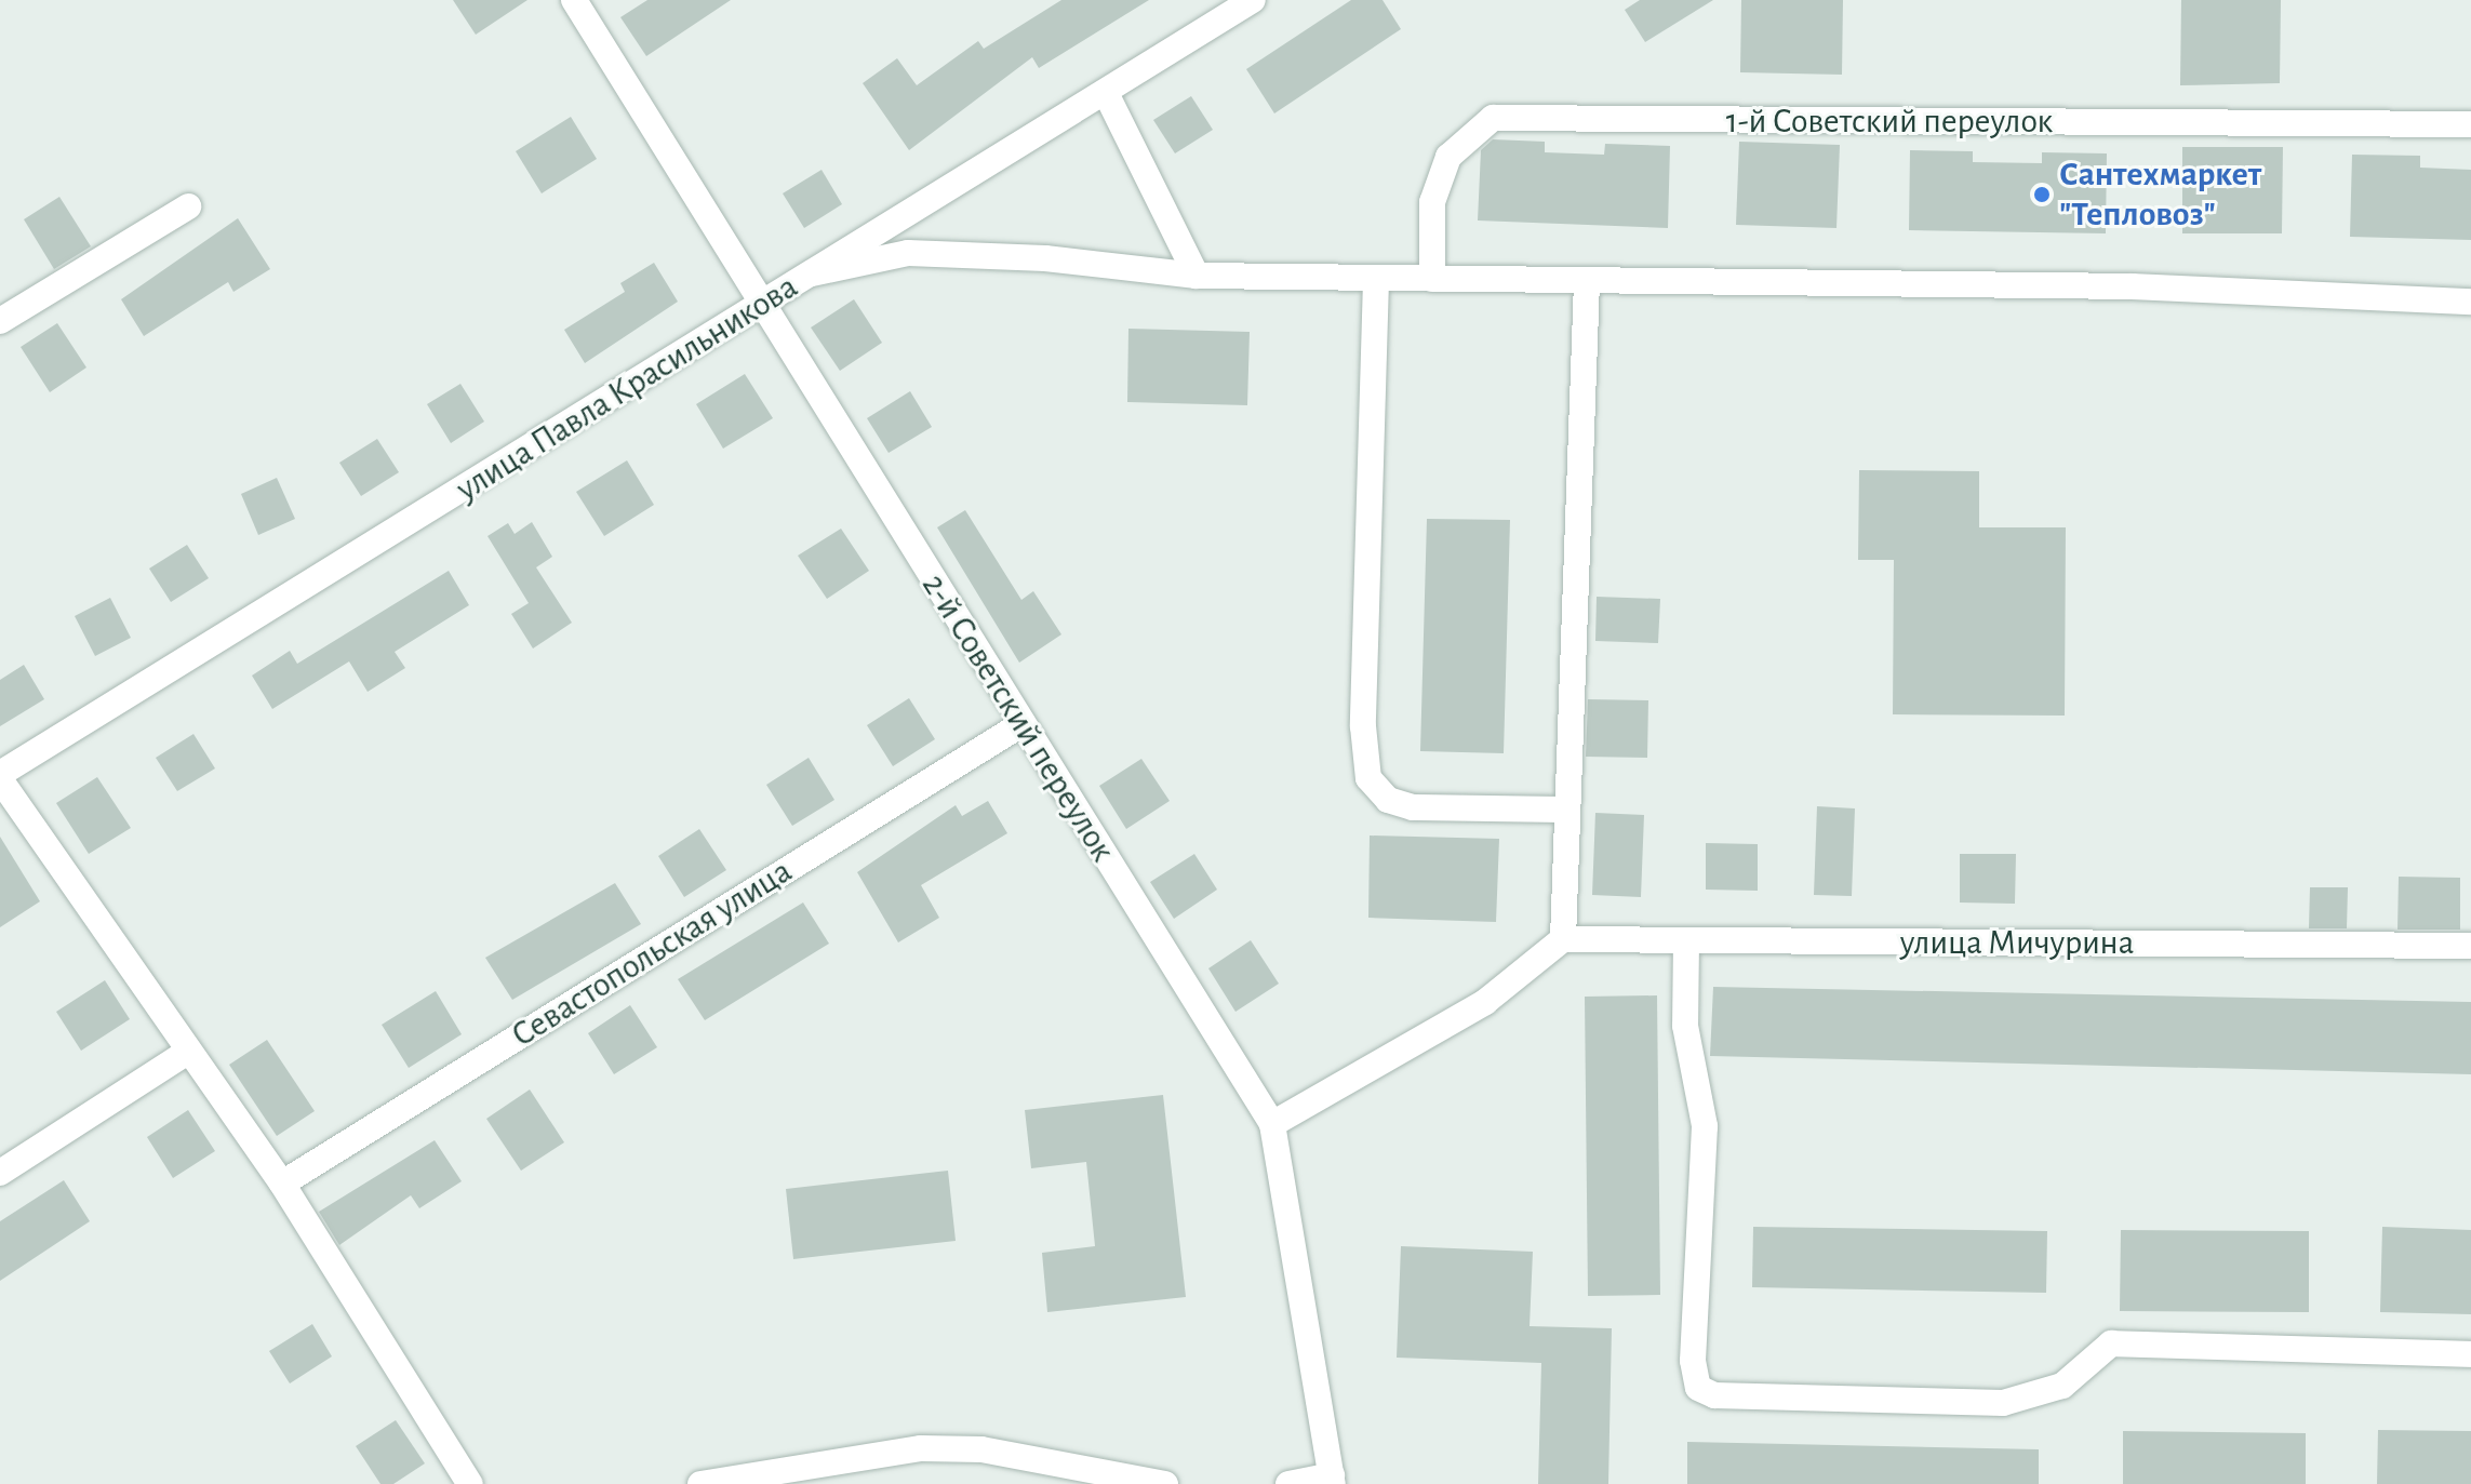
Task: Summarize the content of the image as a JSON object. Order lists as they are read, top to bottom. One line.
{"streets":{"street":["1-й Советский переулок","улица Павла Красильникова","2-й Советский переулок","улица Мичурина","Севастопольская улица"]},"crossings":[["улица Павла Красильникова","2-й Советский переулок"],["2-й Советский переулок","Севастопольская улица"]],"places":["Сантехмаркет \"Тепловоз\""]}
